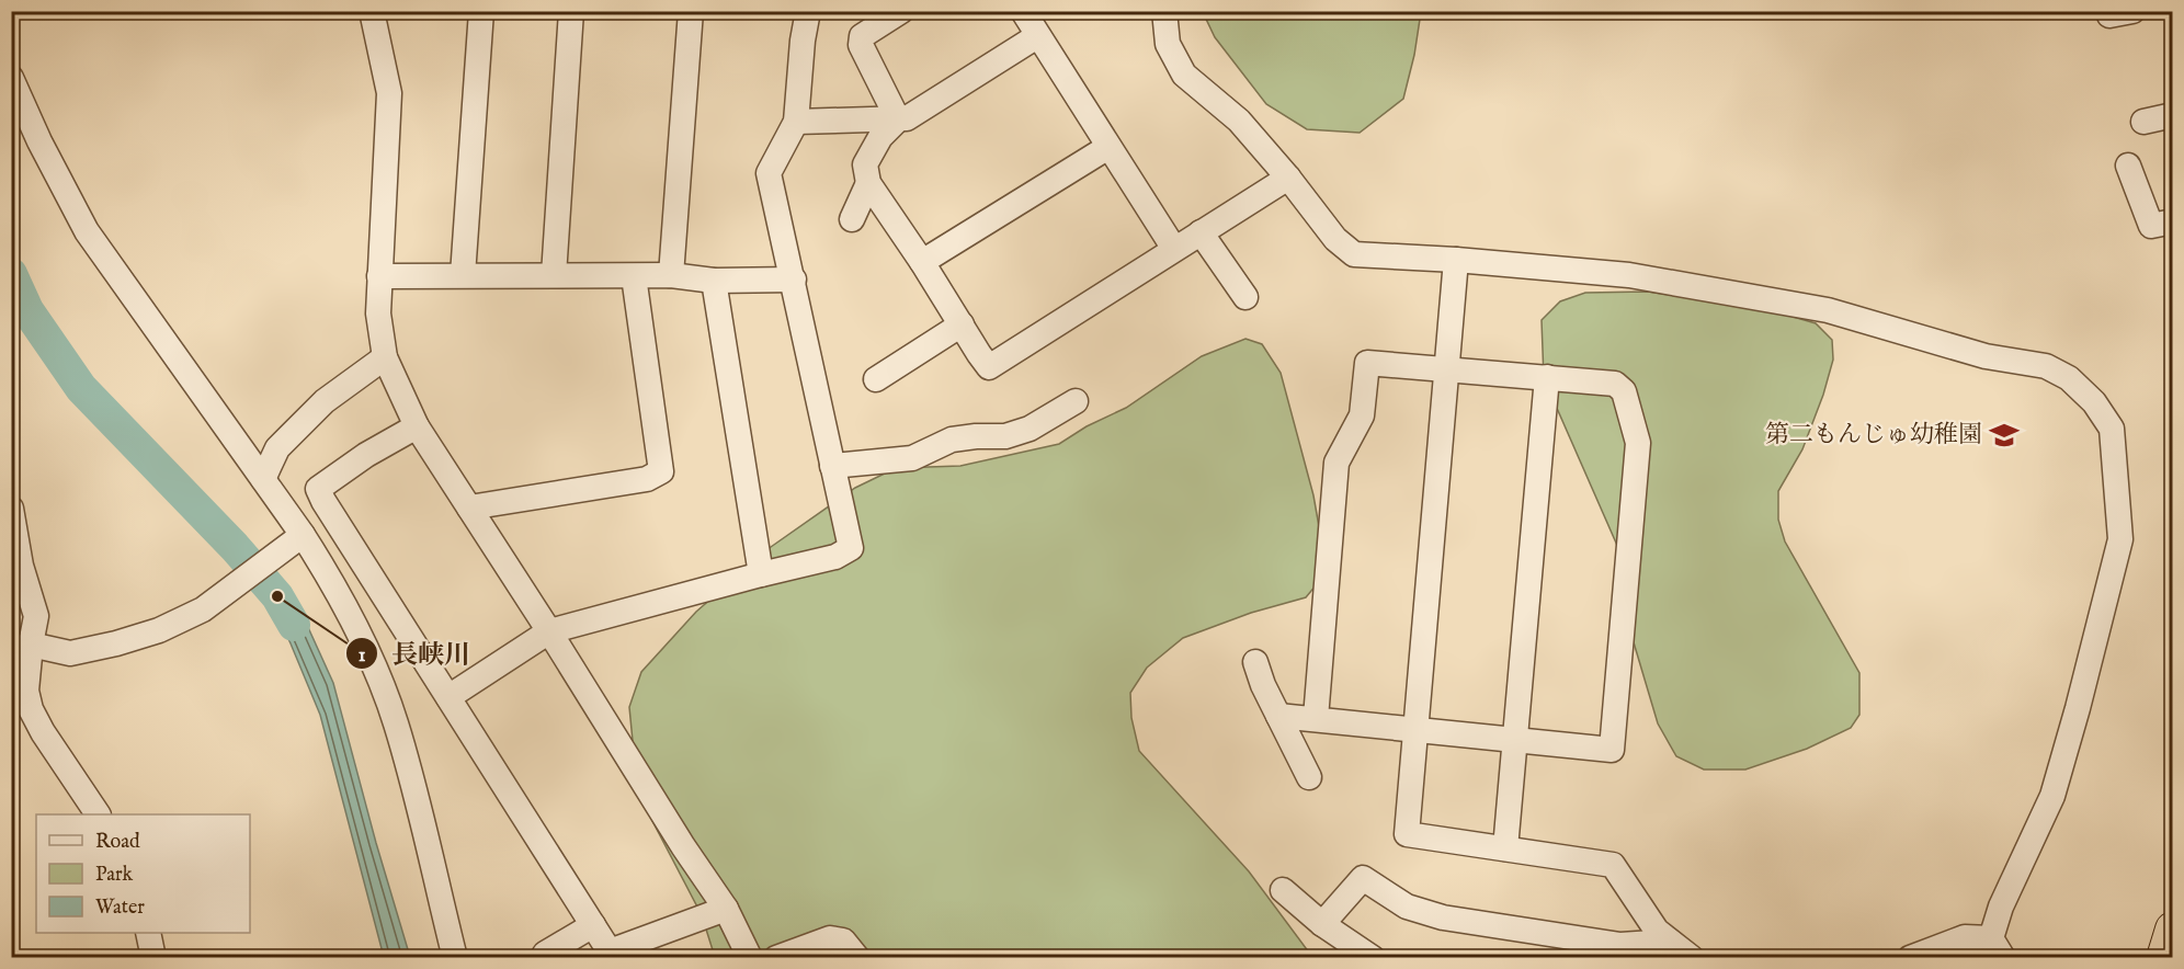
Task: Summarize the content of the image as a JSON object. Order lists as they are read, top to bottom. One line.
{"places":{"school or university":["第二もんじゅ幼稚園"],"other":["長峡川"]},"legend":["Road","Park","Water"]}
